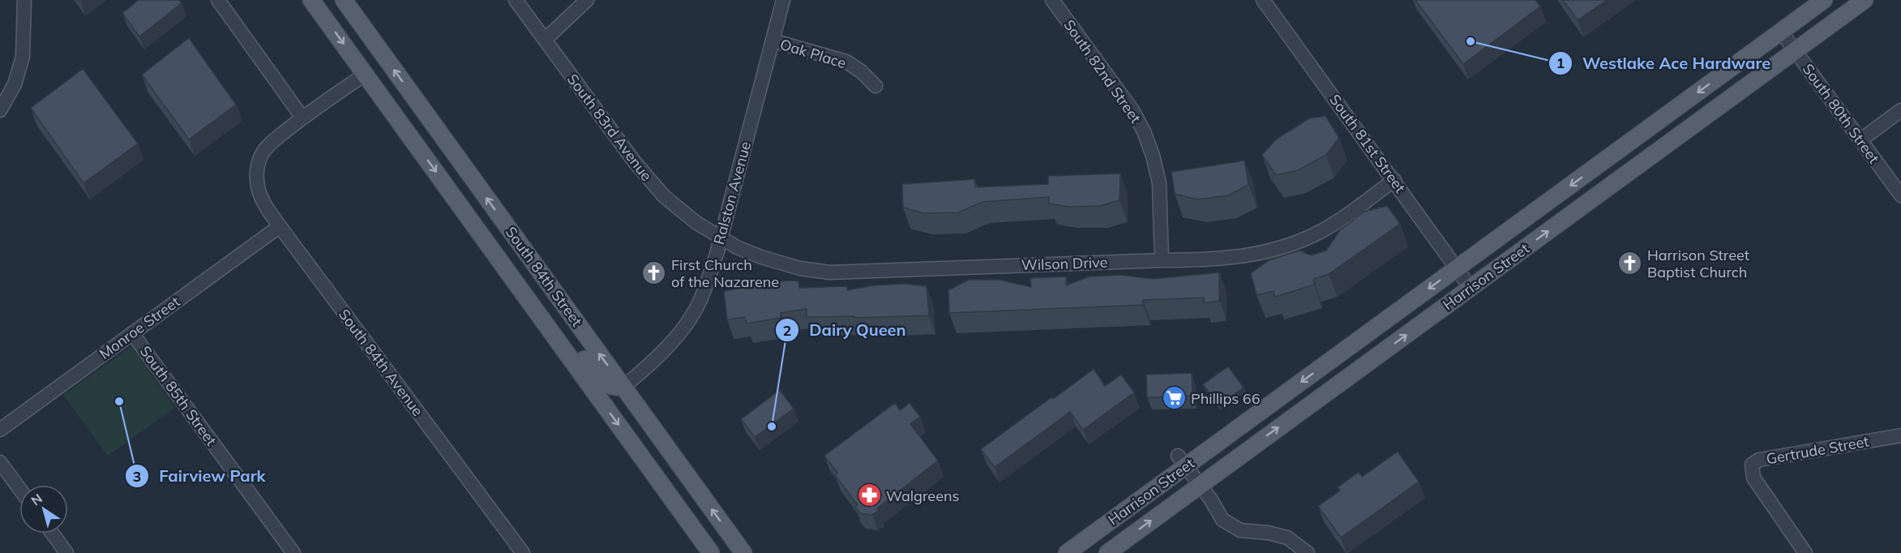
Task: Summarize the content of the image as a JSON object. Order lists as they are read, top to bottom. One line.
{"streets":{"main road":["South 84th Street","Harrison Street"],"street":["Oak Place","South 82nd Street","South 80th Street","South 83rd Avenue","South 81st Street","Ralston Avenue","Wilson Drive","Monroe Street","South 84th Avenue","South 85th Street","Gertrude Street"]},"crossings":[["Oak Place","Ralston Avenue"],["South 82nd Street","Wilson Drive"],["South 80th Street","Harrison Street"],["South 83rd Avenue","Ralston Avenue"],["South 83rd Avenue","Wilson Drive"],["South 81st Street","Wilson Drive"],["South 81st Street","Harrison Street"],["Ralston Avenue","Wilson Drive"],["Ralston Avenue","South 84th Street"],["Monroe Street","South 84th Avenue"],["Monroe Street","South 85th Street"]],"places":{"other":["Westlake Ace Hardware","Fairview Park","Dairy Queen"],"church":["Harrison Street Baptist Church","First Church of the Nazarene"],"supermarket":["Phillips 66"],"pharmacy":["Walgreens"]},"north":"top left"}
